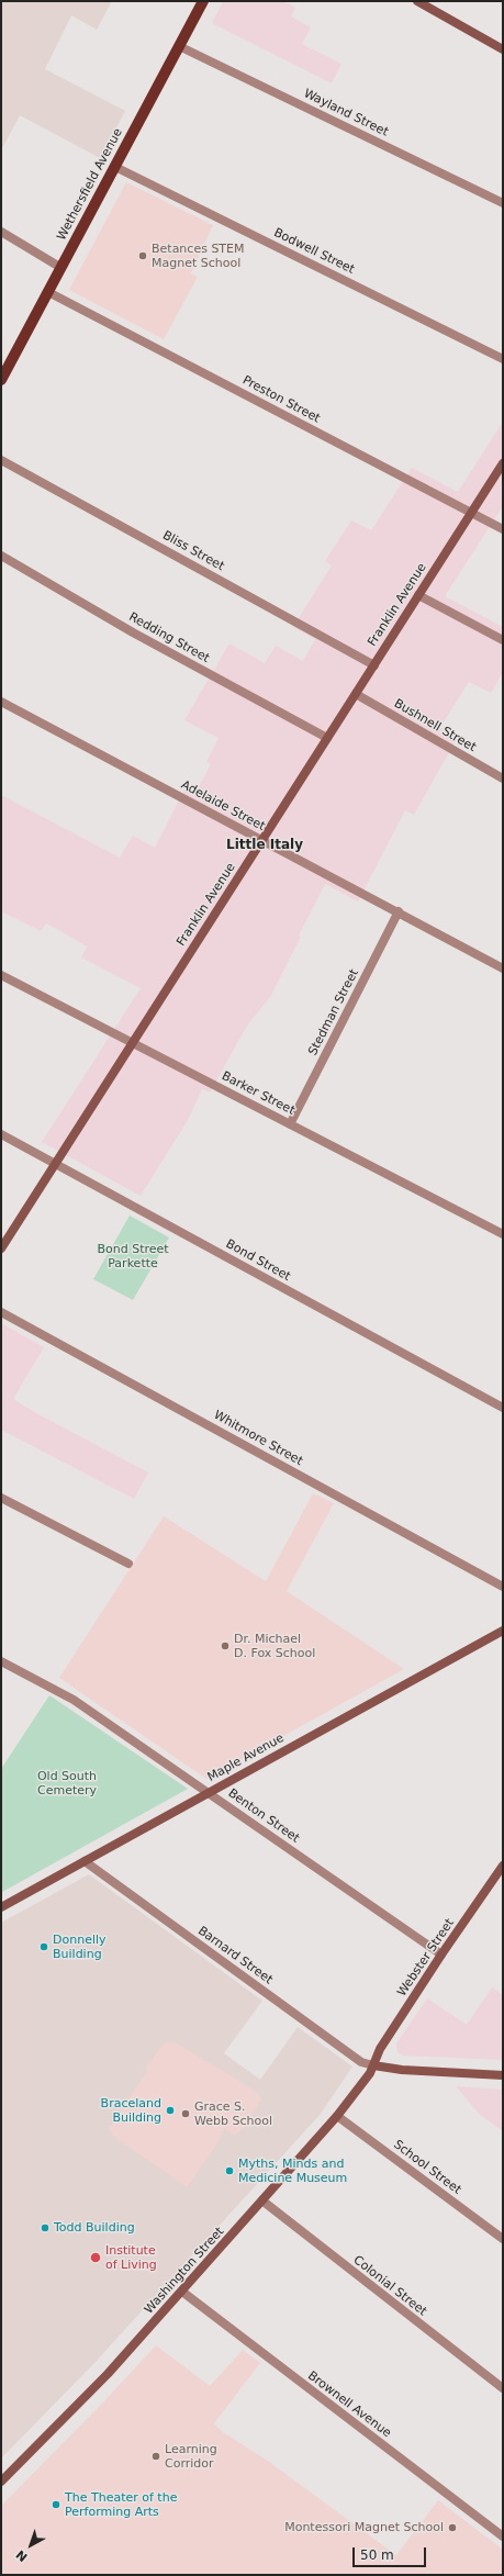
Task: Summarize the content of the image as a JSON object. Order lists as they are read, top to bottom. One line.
{"streets":{"main road":["Wethersfield Avenue","Franklin Avenue","Maple Avenue","Webster Street","Washington Street"],"street":["Wayland Street","Bodwell Street","Preston Street","Bliss Street","Redding Street","Bushnell Street","Adelaide Street","Stedman Street","Barker Street","Bond Street","Whitmore Street","Benton Street","Barnard Street","School Street","Colonial Street","Brownell Avenue"]},"crossings":[["Wayland Street","Wethersfield Avenue"],["Wethersfield Avenue","Bodwell Street"],["Wethersfield Avenue","Preston Street"],["Preston Street","Franklin Avenue"],["Bliss Street","Franklin Avenue"],["Franklin Avenue","Redding Street"],["Franklin Avenue","Bushnell Street"],["Franklin Avenue","Adelaide Street"],["Franklin Avenue","Barker Street"],["Franklin Avenue","Bond Street"],["Adelaide Street","Stedman Street"],["Stedman Street","Barker Street"],["Maple Avenue","Benton Street"],["Maple Avenue","Barnard Street"],["Benton Street","Webster Street"],["Barnard Street","Webster Street"],["Barnard Street","Washington Street"],["Webster Street","Washington Street"],["School Street","Washington Street"],["Washington Street","Colonial Street"],["Washington Street","Brownell Avenue"]],"districts":["Little Italy"],"parks":["Bond Street Parkette","Old South Cemetery"],"places":["Betances STEM Magnet School","Dr. Michael D. Fox School","Donnelly Building","Braceland Building","Grace S. Webb School","Myths, Minds and Medicine Museum","Todd Building","Institute of Living","Learning Corridor","The Theater of the Performing Arts","Montessori Magnet School"],"scale_bar":"50 m","north":"bottom left"}
